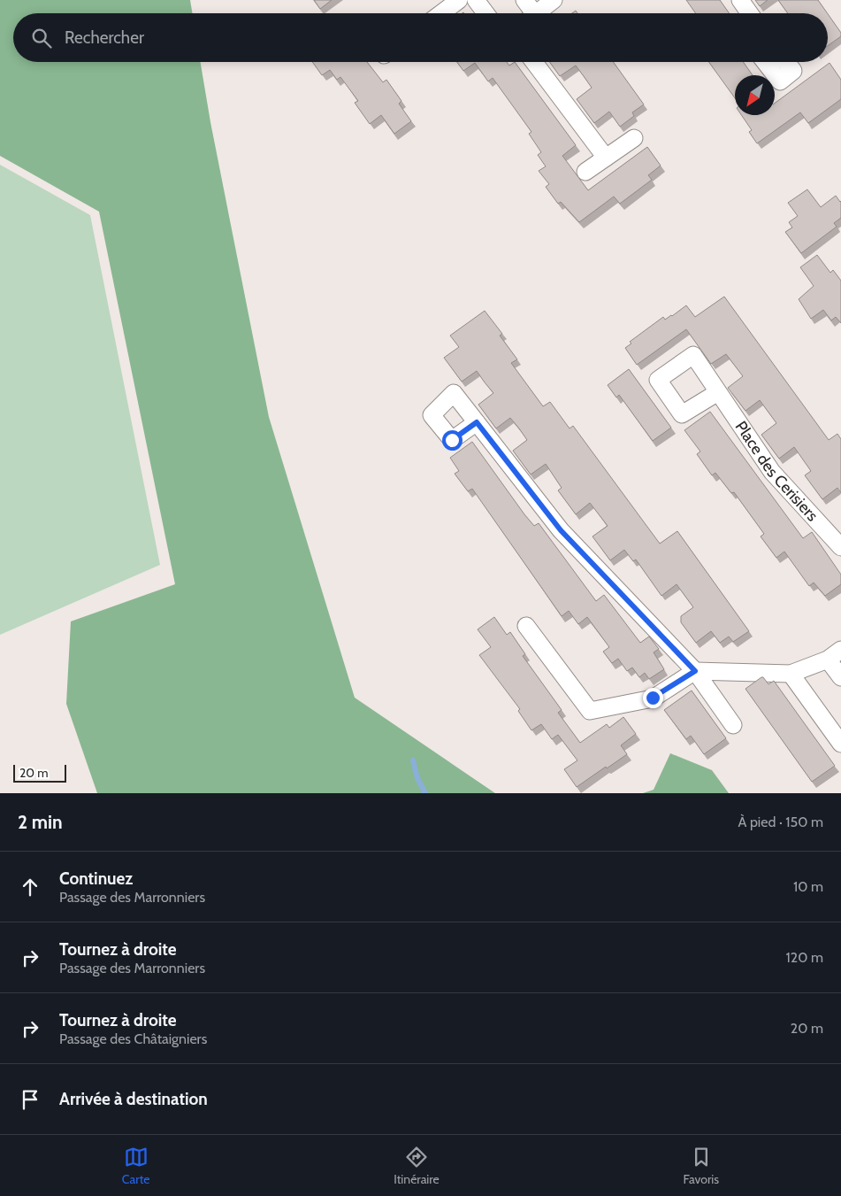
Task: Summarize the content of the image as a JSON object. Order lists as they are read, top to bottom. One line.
{"streets":{"street":["Place des Cerisiers"]},"scale_bar":"20 m","north":"bottom left","page":{"search":"Rechercher","scale":"20 m","heading":["2 min","À pied · 150 m"],"list":[["Continuez","Passage des Marronniers","10 m"],["Tournez à droite","Passage des Marronniers","120 m"],["Tournez à droite","Passage des Châtaigniers","20 m"],"Arrivée à destination"],"nav":["Carte","Itinéraire","Favoris"]}}
